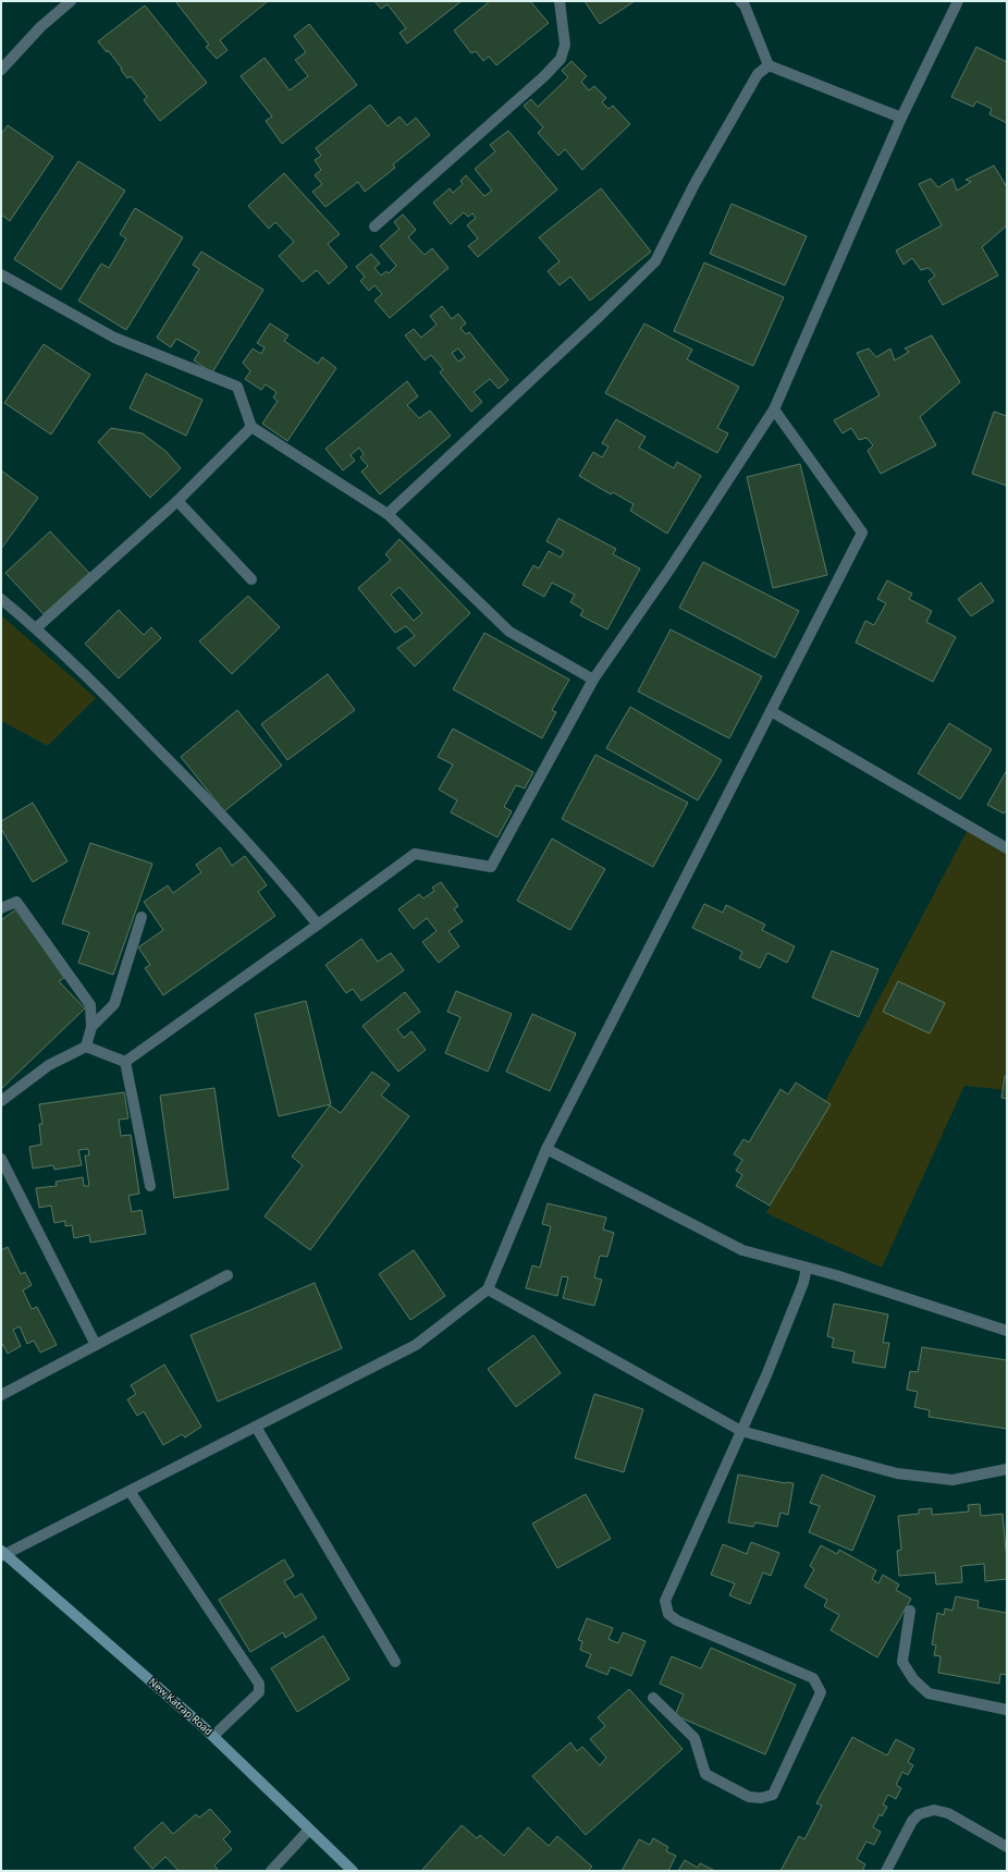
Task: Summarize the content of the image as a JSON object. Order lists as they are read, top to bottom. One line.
{"streets":{"street":["New Katrap Road"]}}
